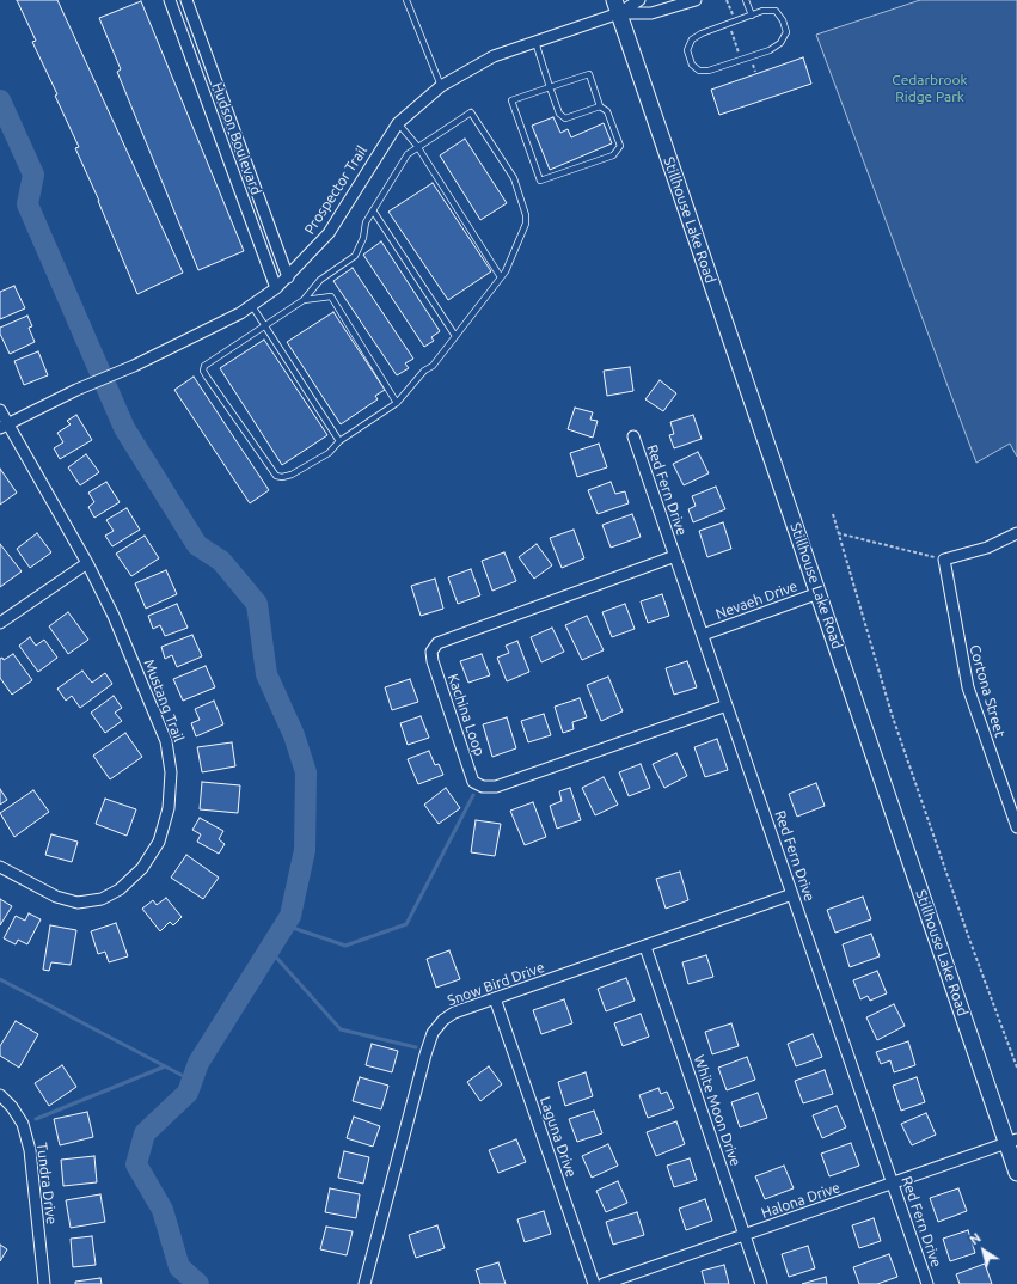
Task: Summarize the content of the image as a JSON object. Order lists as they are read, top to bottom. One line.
{"streets":{"main road":["Stillhouse Lake Road"],"street":["Hudson Boulevard","Prospector Trail","Red Fern Drive","Nevaeh Drive","Cortona Street","Mustang Trail","Kachina Loop","Snow Bird Drive","White Moon Drive","Laguna Drive","Tundra Drive","Halona Drive"]},"crossings":[["Hudson Boulevard","Prospector Trail"],["Prospector Trail","Stillhouse Lake Road"],["Prospector Trail","Mustang Trail"],["Stillhouse Lake Road","Nevaeh Drive"],["Stillhouse Lake Road","Halona Drive"],["Red Fern Drive","Nevaeh Drive"],["Red Fern Drive","Kachina Loop"],["Red Fern Drive","Snow Bird Drive"],["Red Fern Drive","Halona Drive"],["Snow Bird Drive","White Moon Drive"],["Snow Bird Drive","Laguna Drive"],["White Moon Drive","Halona Drive"]],"parks":["Cedarbrook Ridge Park"],"north":"top left"}
